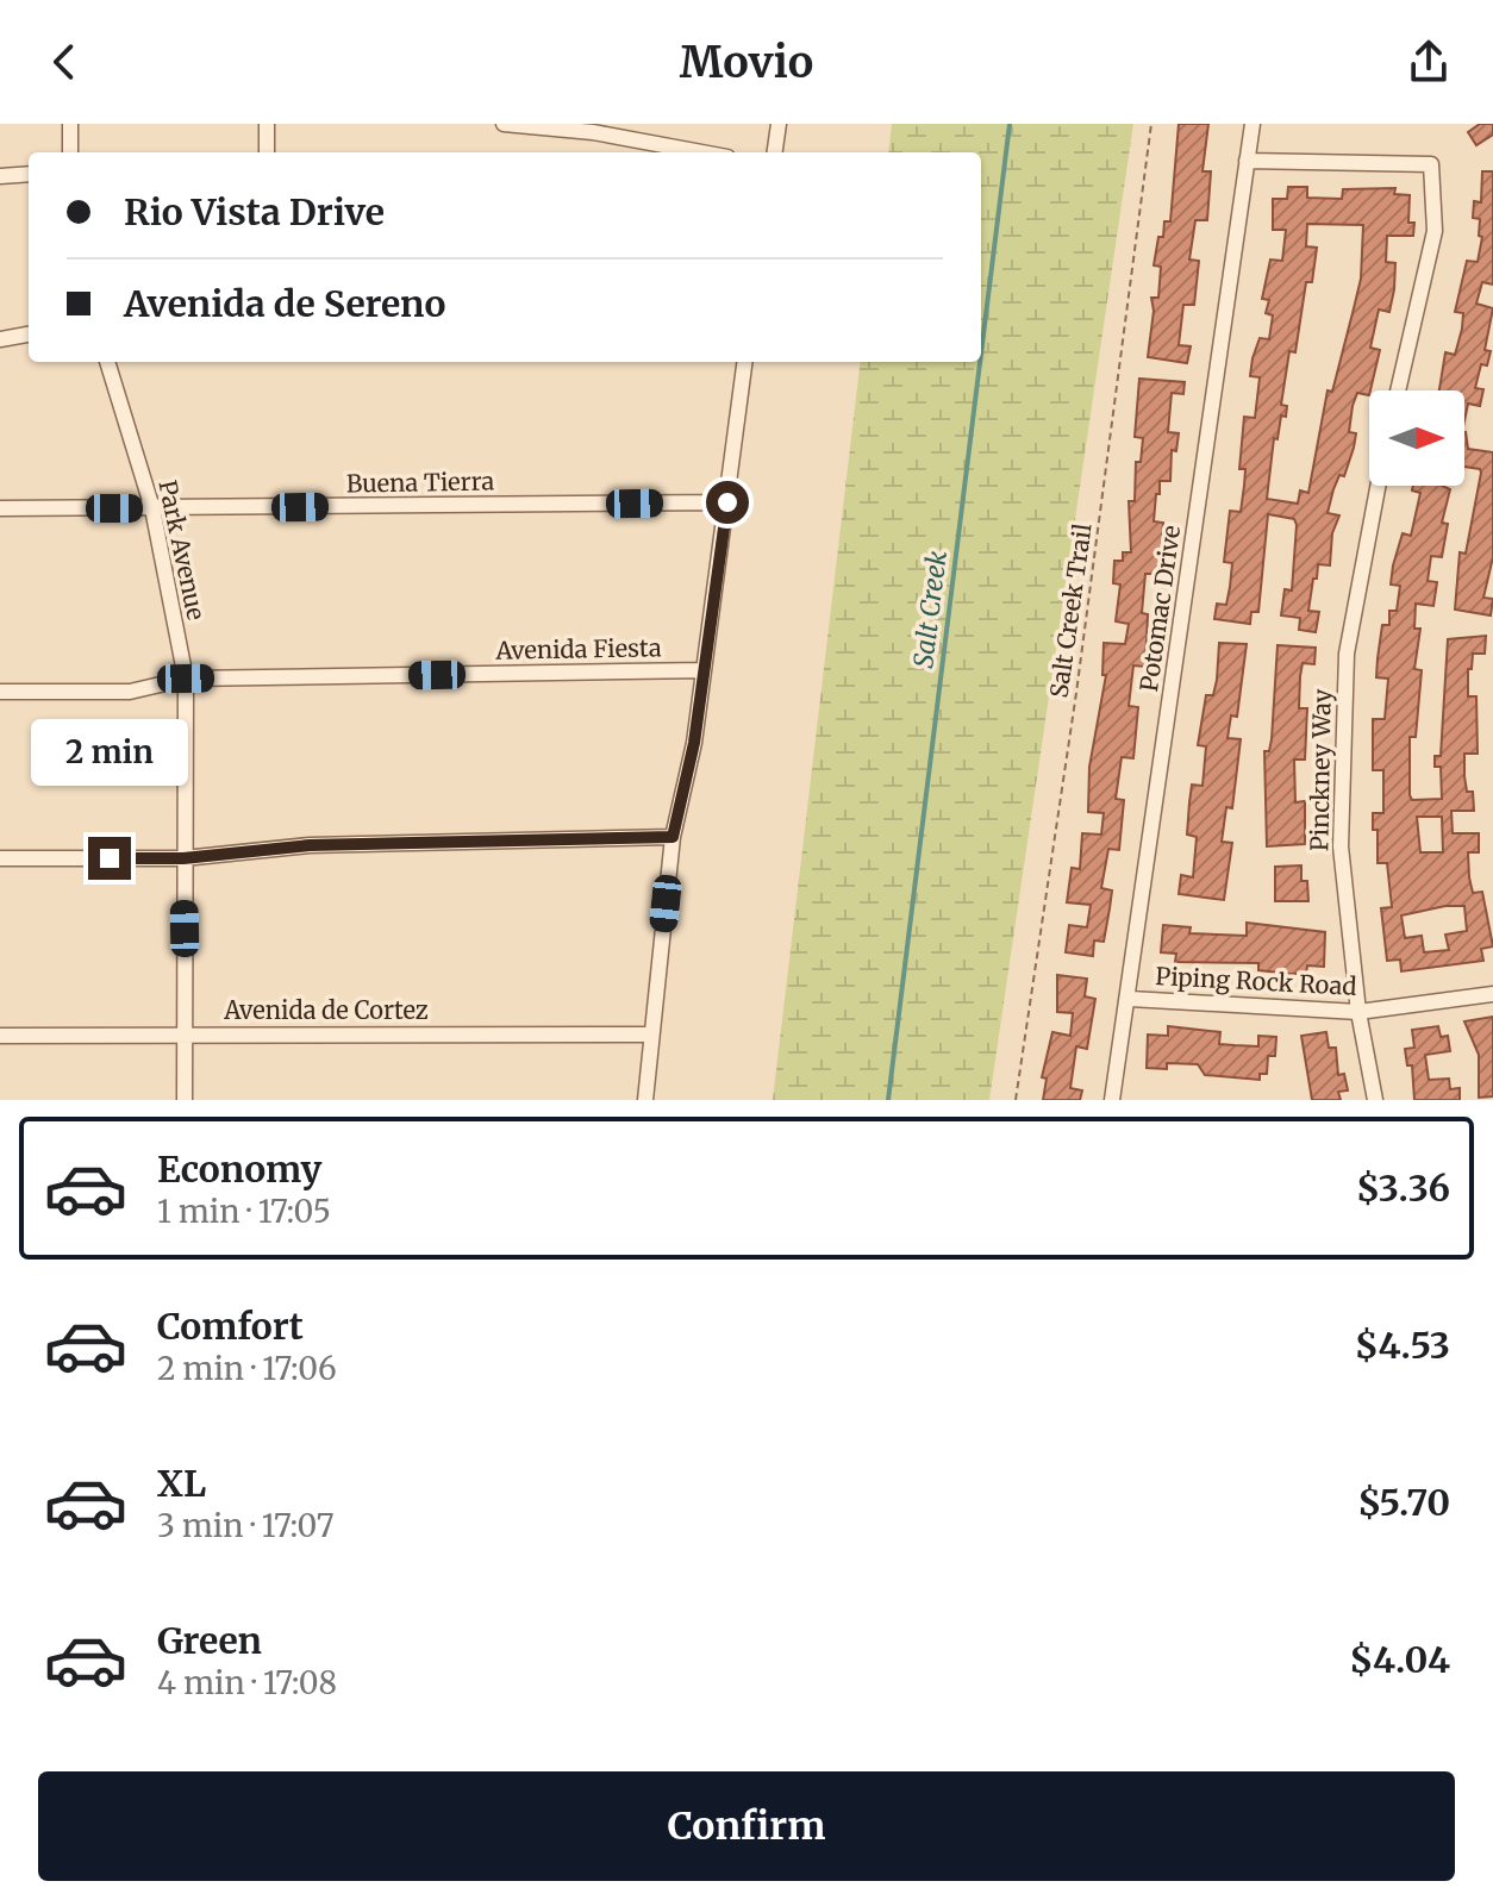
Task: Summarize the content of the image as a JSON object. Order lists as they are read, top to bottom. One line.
{"streets":{"street":["Buena Tierra","Park Avenue","Potomac Drive","Avenida Fiesta","Pinckney Way","Piping Rock Road","Avenida de Cortez"],"path":["Salt Creek Trail"]},"crossings":[["Buena Tierra","Park Avenue"],["Park Avenue","Avenida Fiesta"],["Park Avenue","Avenida de Cortez"],["Potomac Drive","Piping Rock Road"],["Pinckney Way","Piping Rock Road"]],"water":["Salt Creek"],"north":"right","page":{"header":"Movio","banner":["Rio Vista Drive","Avenida de Sereno"],"bubble":"2 min","list":[{"name":"Economy","note":"1 min · 17:05","value":"$3.36"},{"name":"Comfort","note":"2 min · 17:06","value":"$4.53"},{"name":"XL","note":"3 min · 17:07","value":"$5.70"},{"name":"Green","note":"4 min · 17:08","value":"$4.04"}],"buttons":"Confirm"}}
